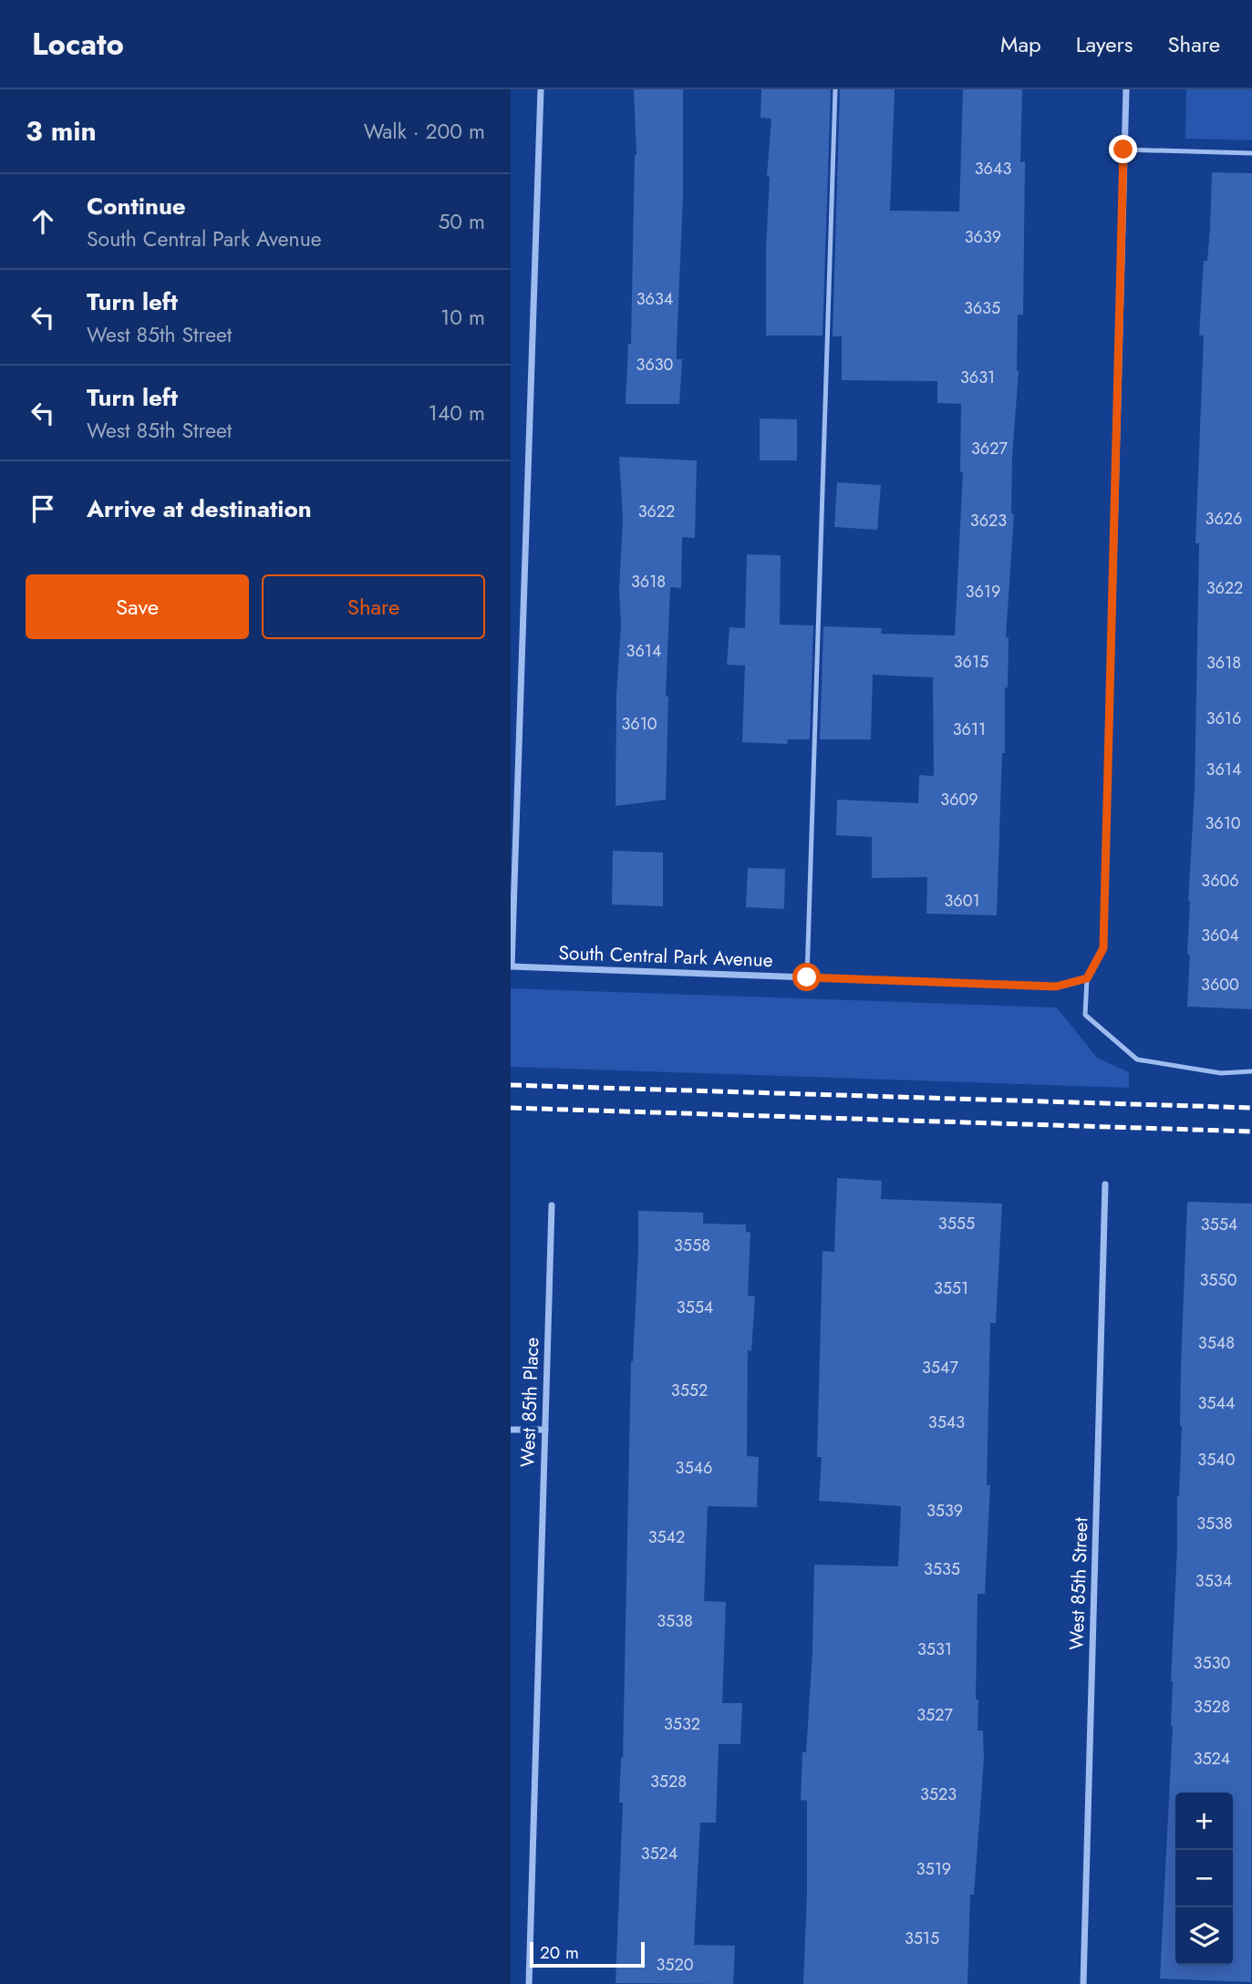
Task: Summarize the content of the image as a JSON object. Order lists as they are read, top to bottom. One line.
{"streets":{"street":["South Central Park Avenue","West 85th Place","West 85th Street"]},"house_numbers":["3643","3639","3634","3635","3630","3631","3627","3622","3626","3623","3618","3622","3619","3614","3615","3618","3616","3610","3611","3614","3609","3610","3606","3601","3604","3600","3555","3554","3558","3550","3551","3554","3548","3547","3552","3544","3543","3540","3546","3539","3538","3542","3535","3534","3538","3531","3530","3528","3527","3532","3524","3528","3523","3524","3519","3515","3520"],"scale_bar":"20 m","page":{"header":"Locato","nav":["Map","Layers","Share"],"heading":["3 min","Walk · 200 m"],"list":[["Continue","South Central Park Avenue","50 m"],["Turn left","West 85th Street","10 m"],["Turn left","West 85th Street","140 m"],"Arrive at destination"],"buttons":["Save","Share"],"map_buttons":["+","−"],"scale":"20 m"}}
